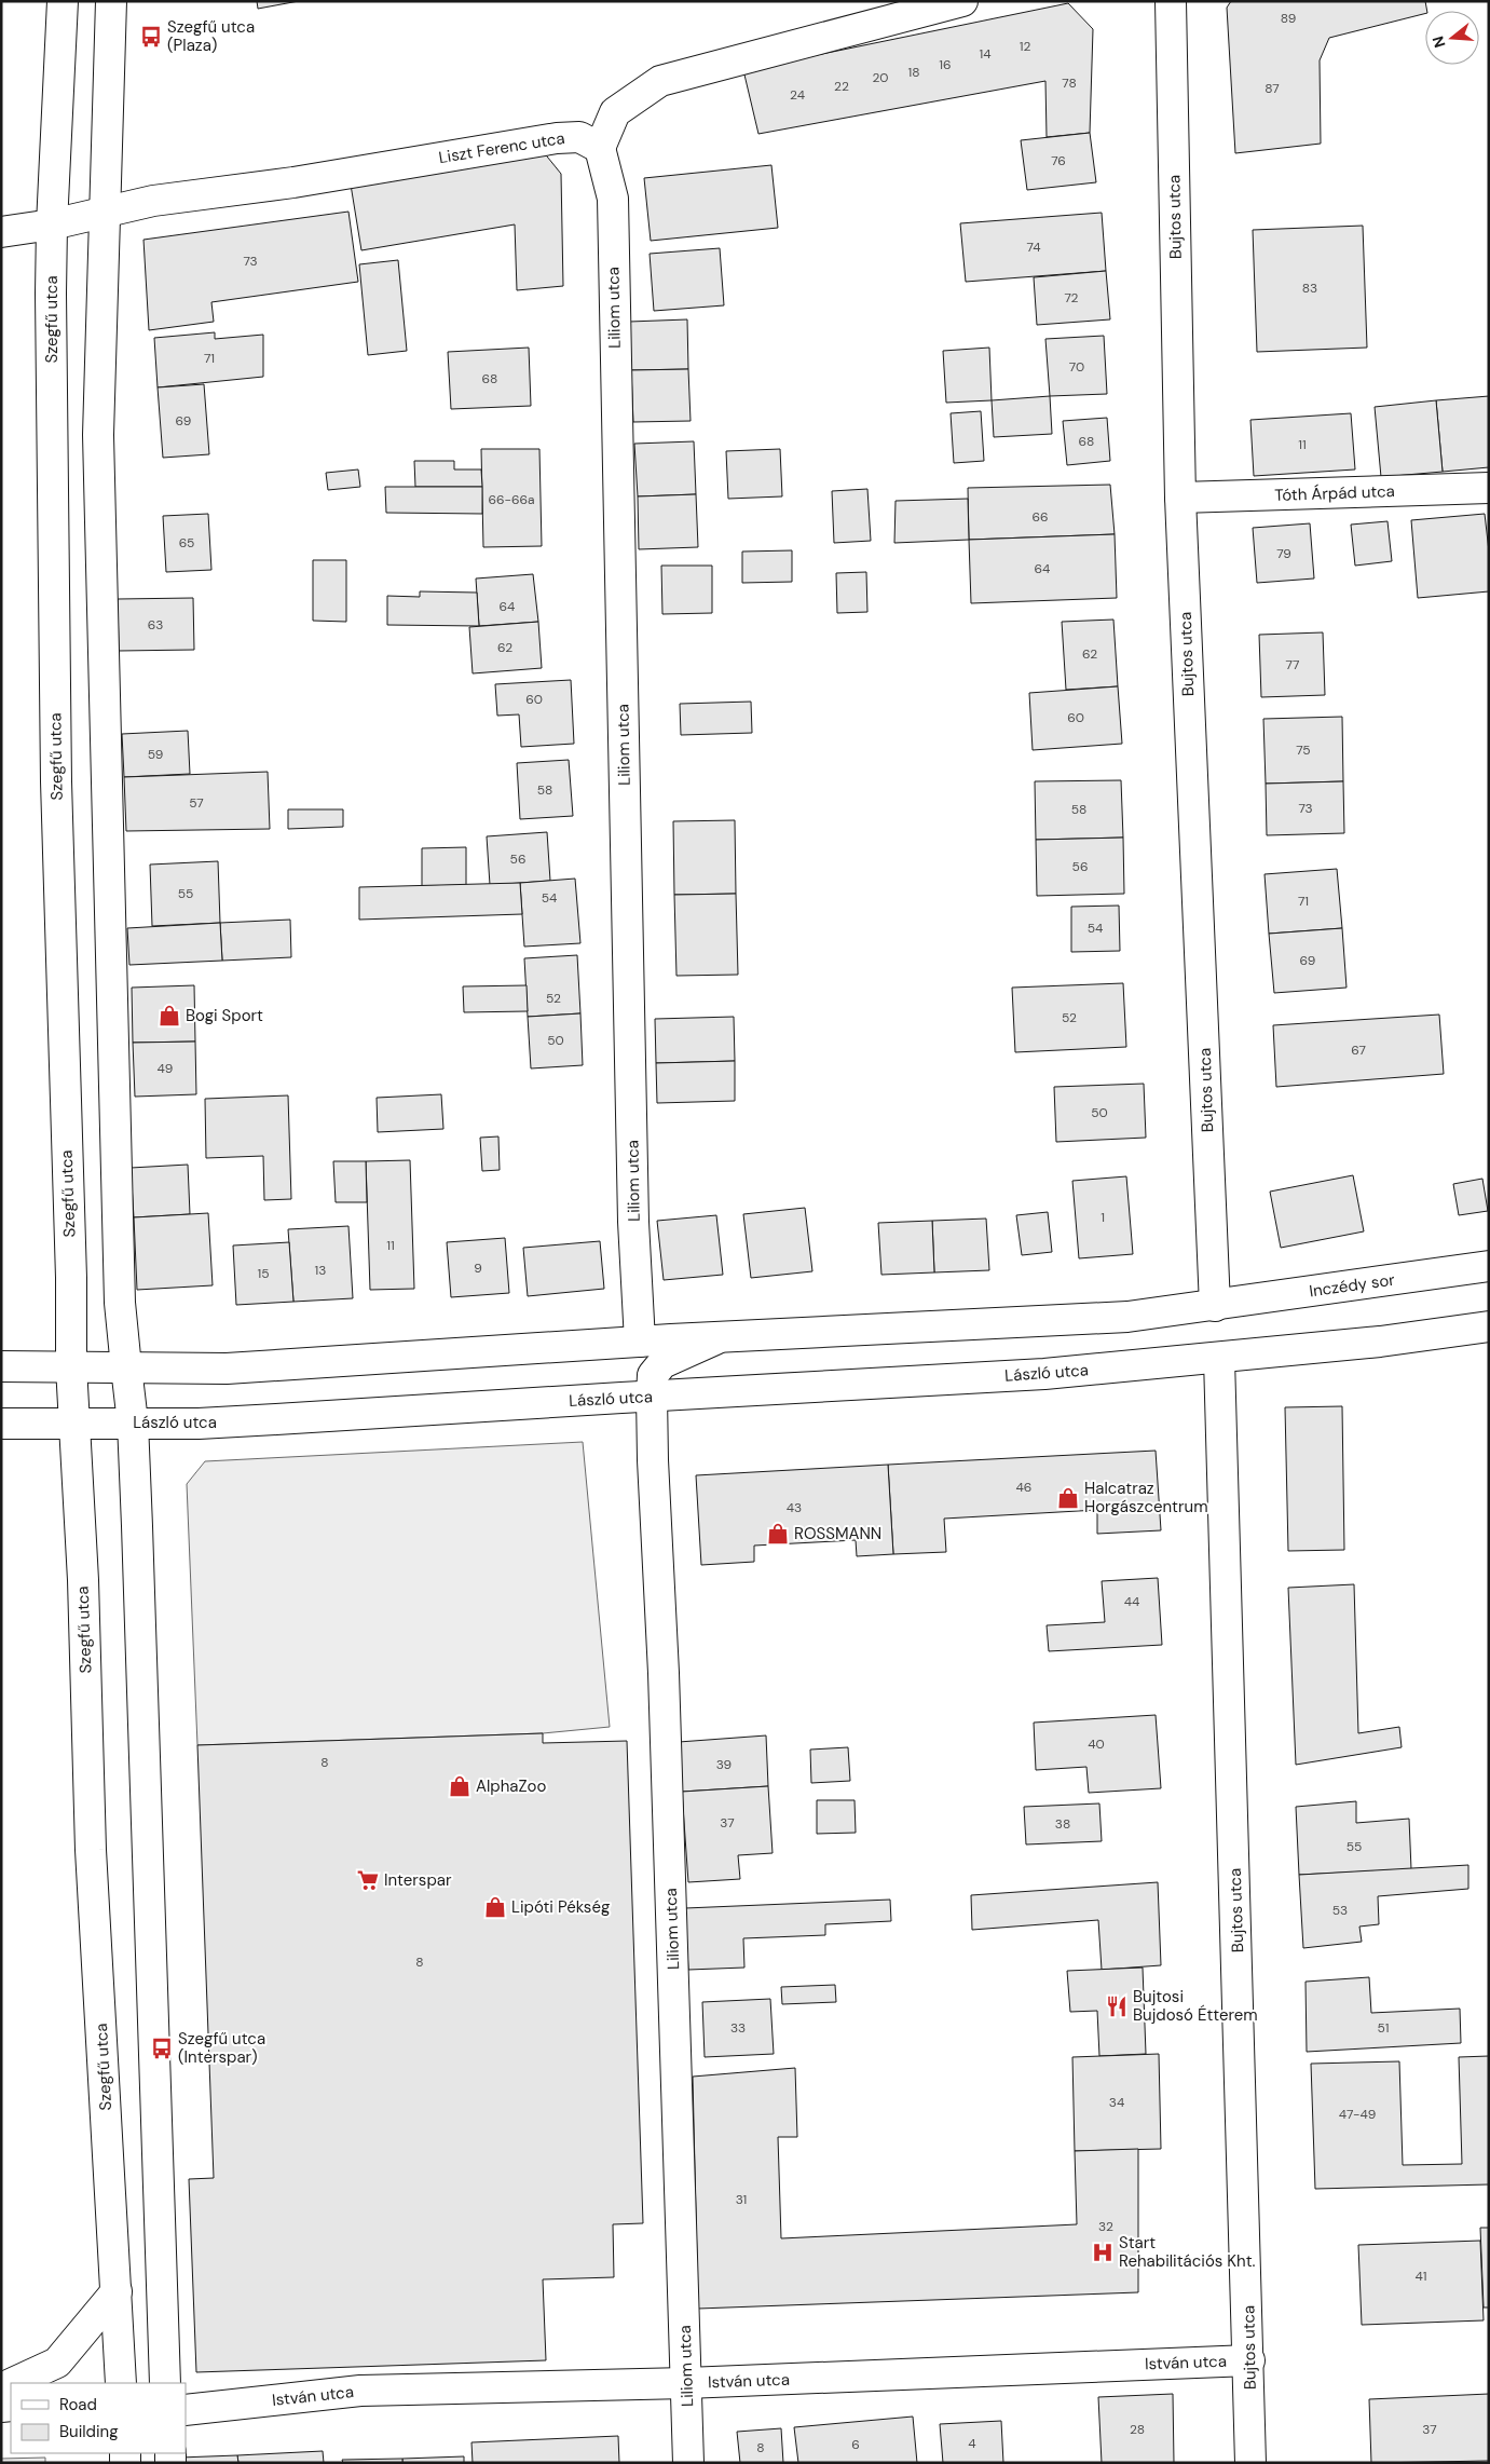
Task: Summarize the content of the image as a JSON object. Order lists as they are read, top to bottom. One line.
{"streets":{"street":["Liszt Ferenc utca","Bujtos utca","Liliom utca","Szegfű utca","Tóth Árpád utca","Inczédy sor","László utca","István utca"]},"crossings":[["Liszt Ferenc utca","Liliom utca"],["Liszt Ferenc utca","Szegfű utca"],["Bujtos utca","Tóth Árpád utca"],["Bujtos utca","Inczédy sor"],["Bujtos utca","László utca"],["Bujtos utca","István utca"],["Liliom utca","László utca"],["Liliom utca","István utca"],["Szegfű utca","László utca"]],"places":{"bus stop":["Szegfű utca (Plaza)","Szegfű utca (Interspar)"],"shop":["Bogi Sport","Halcatraz Horgászcentrum","ROSSMANN","AlphaZoo","Lipóti Pékség"],"supermarket":["Interspar"],"restaurant":["Bujtosi Bujdosó Étterem"],"hospital":["Start Rehabilitációs Kht."]},"house_numbers":["89","12","14","16","18","20","78","22","87","24","76","74","73","83","72","71","70","68","69","68","11","66-66a","66","65","79","64","64","63","62","62","77","60","60","75","59","58","57","73","58","56","56","55","54","71","54","69","52","52","50","67","49","50","1","11","9","13","15","46","43","44","40","8","39","37","38","55","53","8","33","51","34","47-49","31","32","41","28","37","4","6","8"],"legend":["Road","Building"],"north":"left"}
